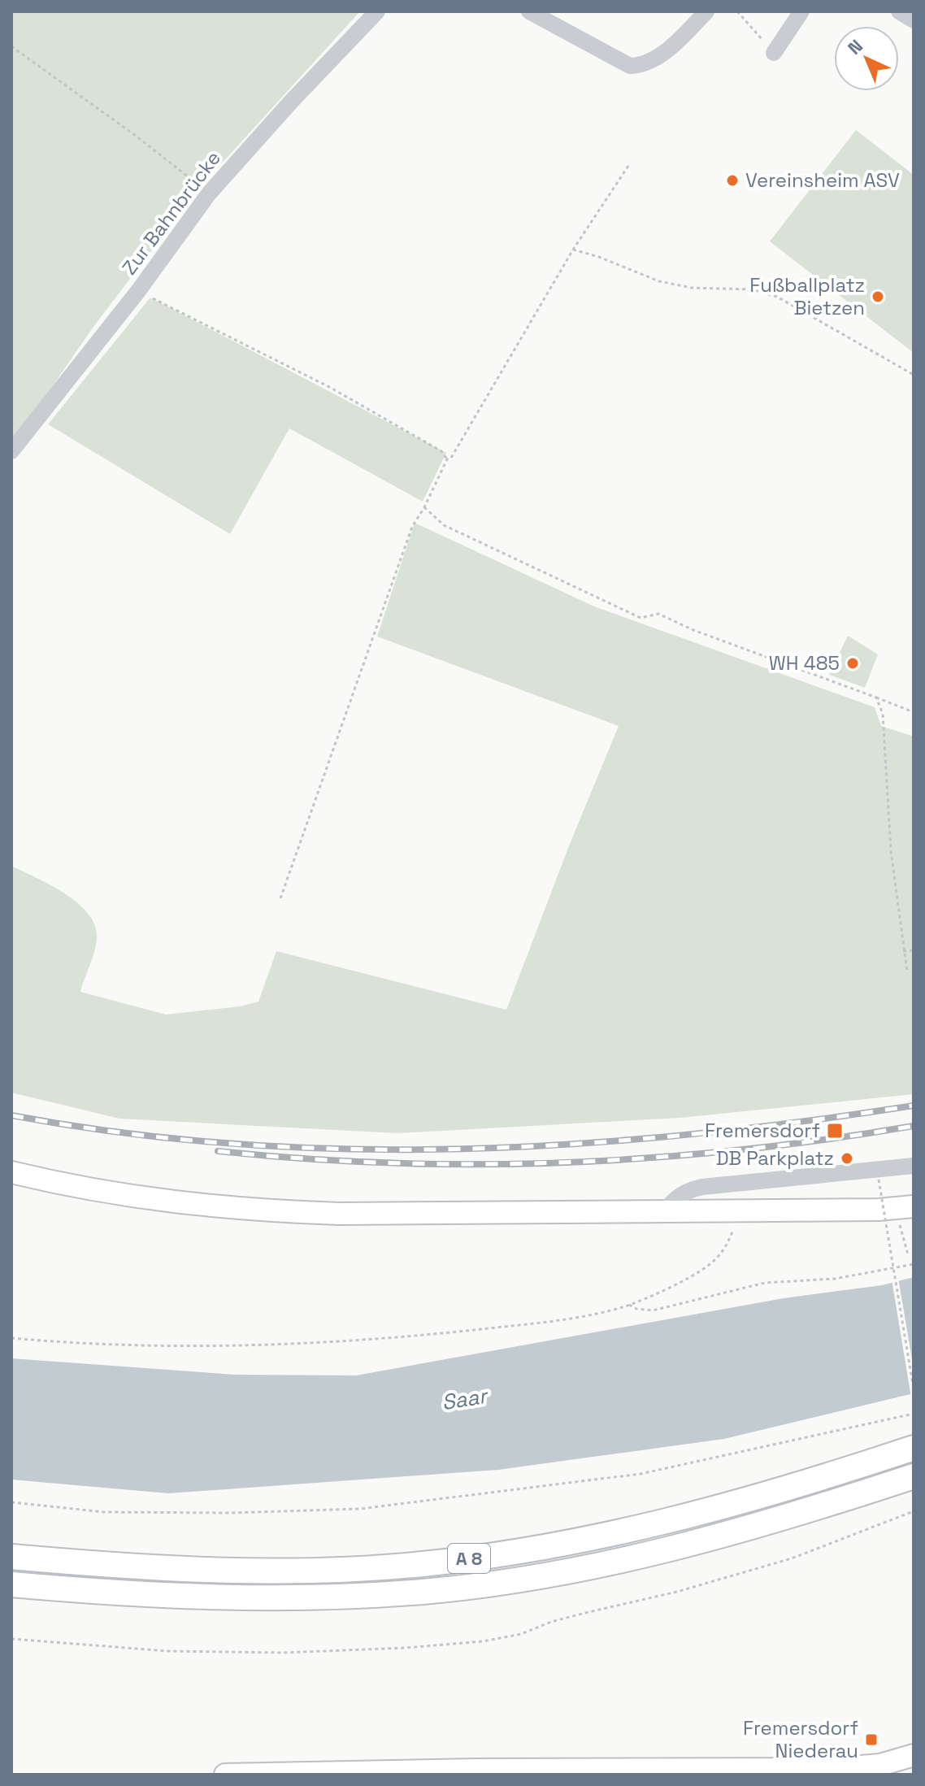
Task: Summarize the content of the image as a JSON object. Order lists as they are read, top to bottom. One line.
{"streets":{"highway":["A 8"],"street":["Zur Bahnbrücke"]},"water":["Saar"],"places":{"other":["Vereinsheim ASV","Fußballplatz Bietzen","WH 485","DB Parkplatz"],"transit":["Fremersdorf","Fremersdorf Niederau"]},"north":"top left"}
